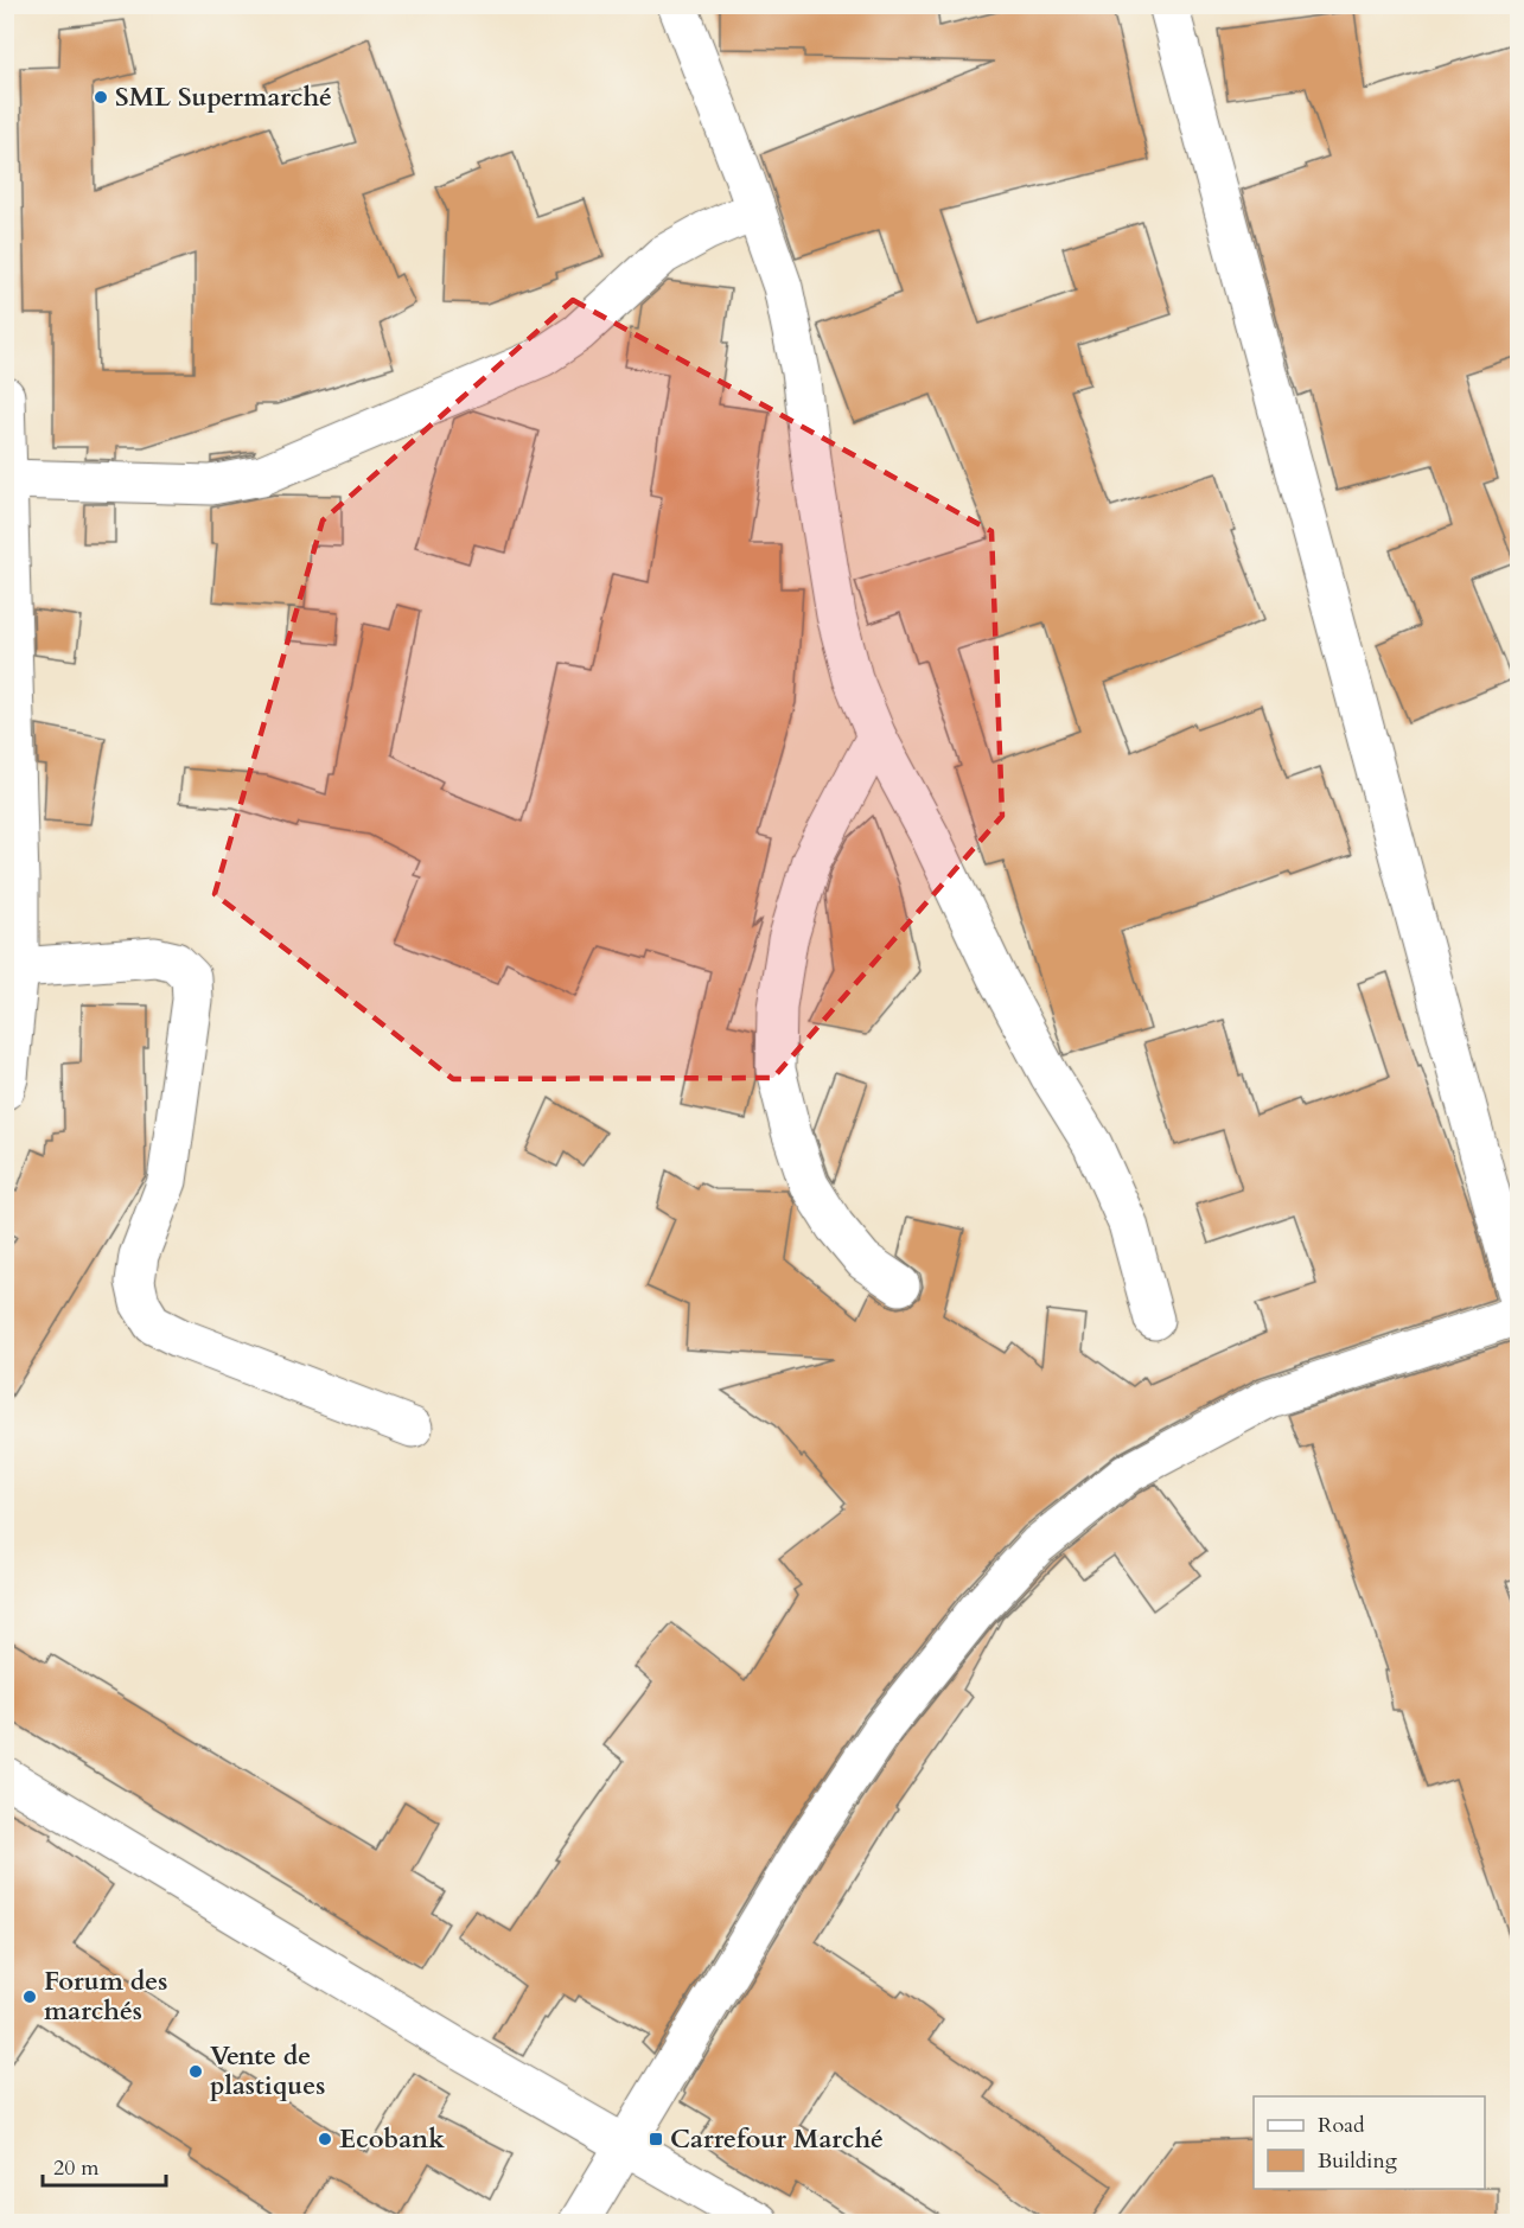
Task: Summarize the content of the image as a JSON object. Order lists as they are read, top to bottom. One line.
{"places":{"other":["SML Supermarché","Forum des marchés","Vente de plastiques","Ecobank"],"transit":["Carrefour Marché"]},"legend":["Road","Building"],"scale_bar":"20 m"}
